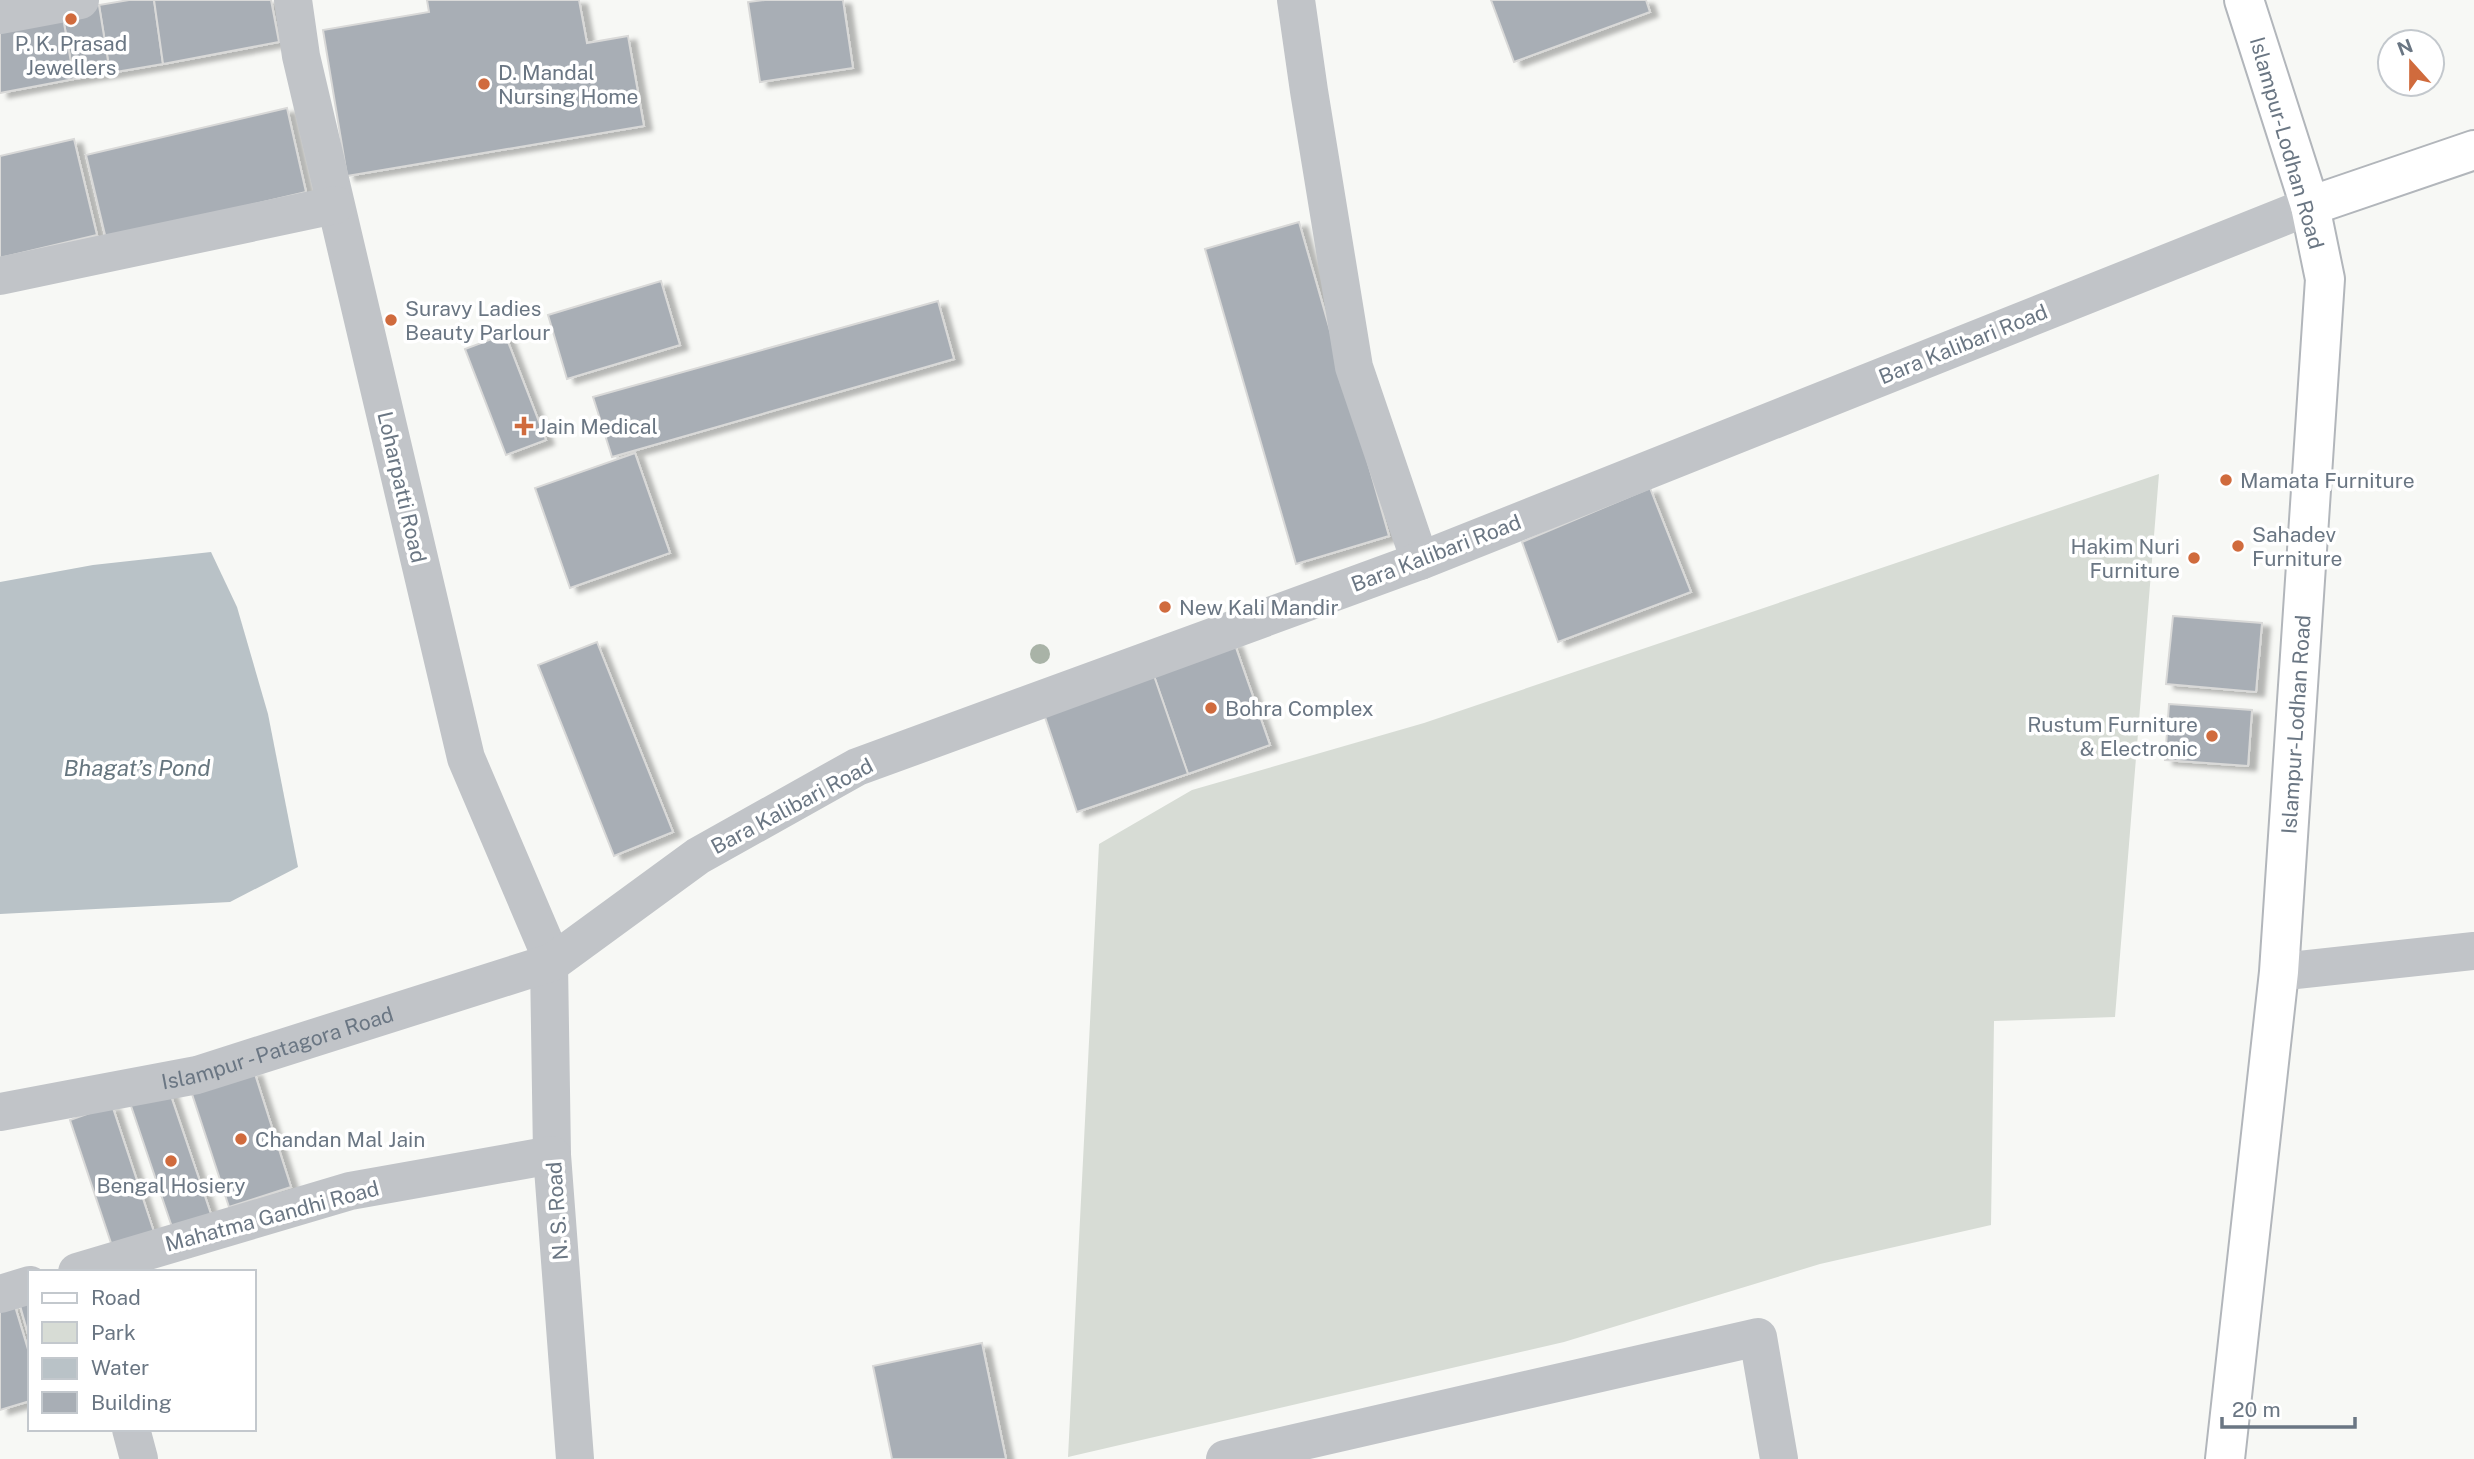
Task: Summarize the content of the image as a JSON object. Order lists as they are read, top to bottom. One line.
{"streets":{"main road":["Islampur-Lodhan Road"],"street":["Bara Kalibari Road","Loharpatti Road","Islampur - Patagora Road","N. S. Road","Mahatma Gandhi Road"]},"crossings":[["Islampur-Lodhan Road","Bara Kalibari Road"],["Bara Kalibari Road","Loharpatti Road"],["Bara Kalibari Road","Islampur - Patagora Road"],["Bara Kalibari Road","N. S. Road"],["Loharpatti Road","Islampur - Patagora Road"],["Loharpatti Road","N. S. Road"],["Islampur - Patagora Road","N. S. Road"],["N. S. Road","Mahatma Gandhi Road"]],"water":["Bhagat’s Pond"],"places":{"other":["P. K. Prasad Jewellers","D. Mandal Nursing Home","Suravy Ladies Beauty Parlour","Mamata Furniture","Sahadev Furniture","Hakim Nuri Furniture","New Kali Mandir","Bohra Complex","Rustum Furniture & Electronic","Chandan Mal Jain","Bengal Hosiery"],"health":["Jain Medical"]},"legend":["Road","Park","Water","Building"],"scale_bar":"20 m","north":"top"}
